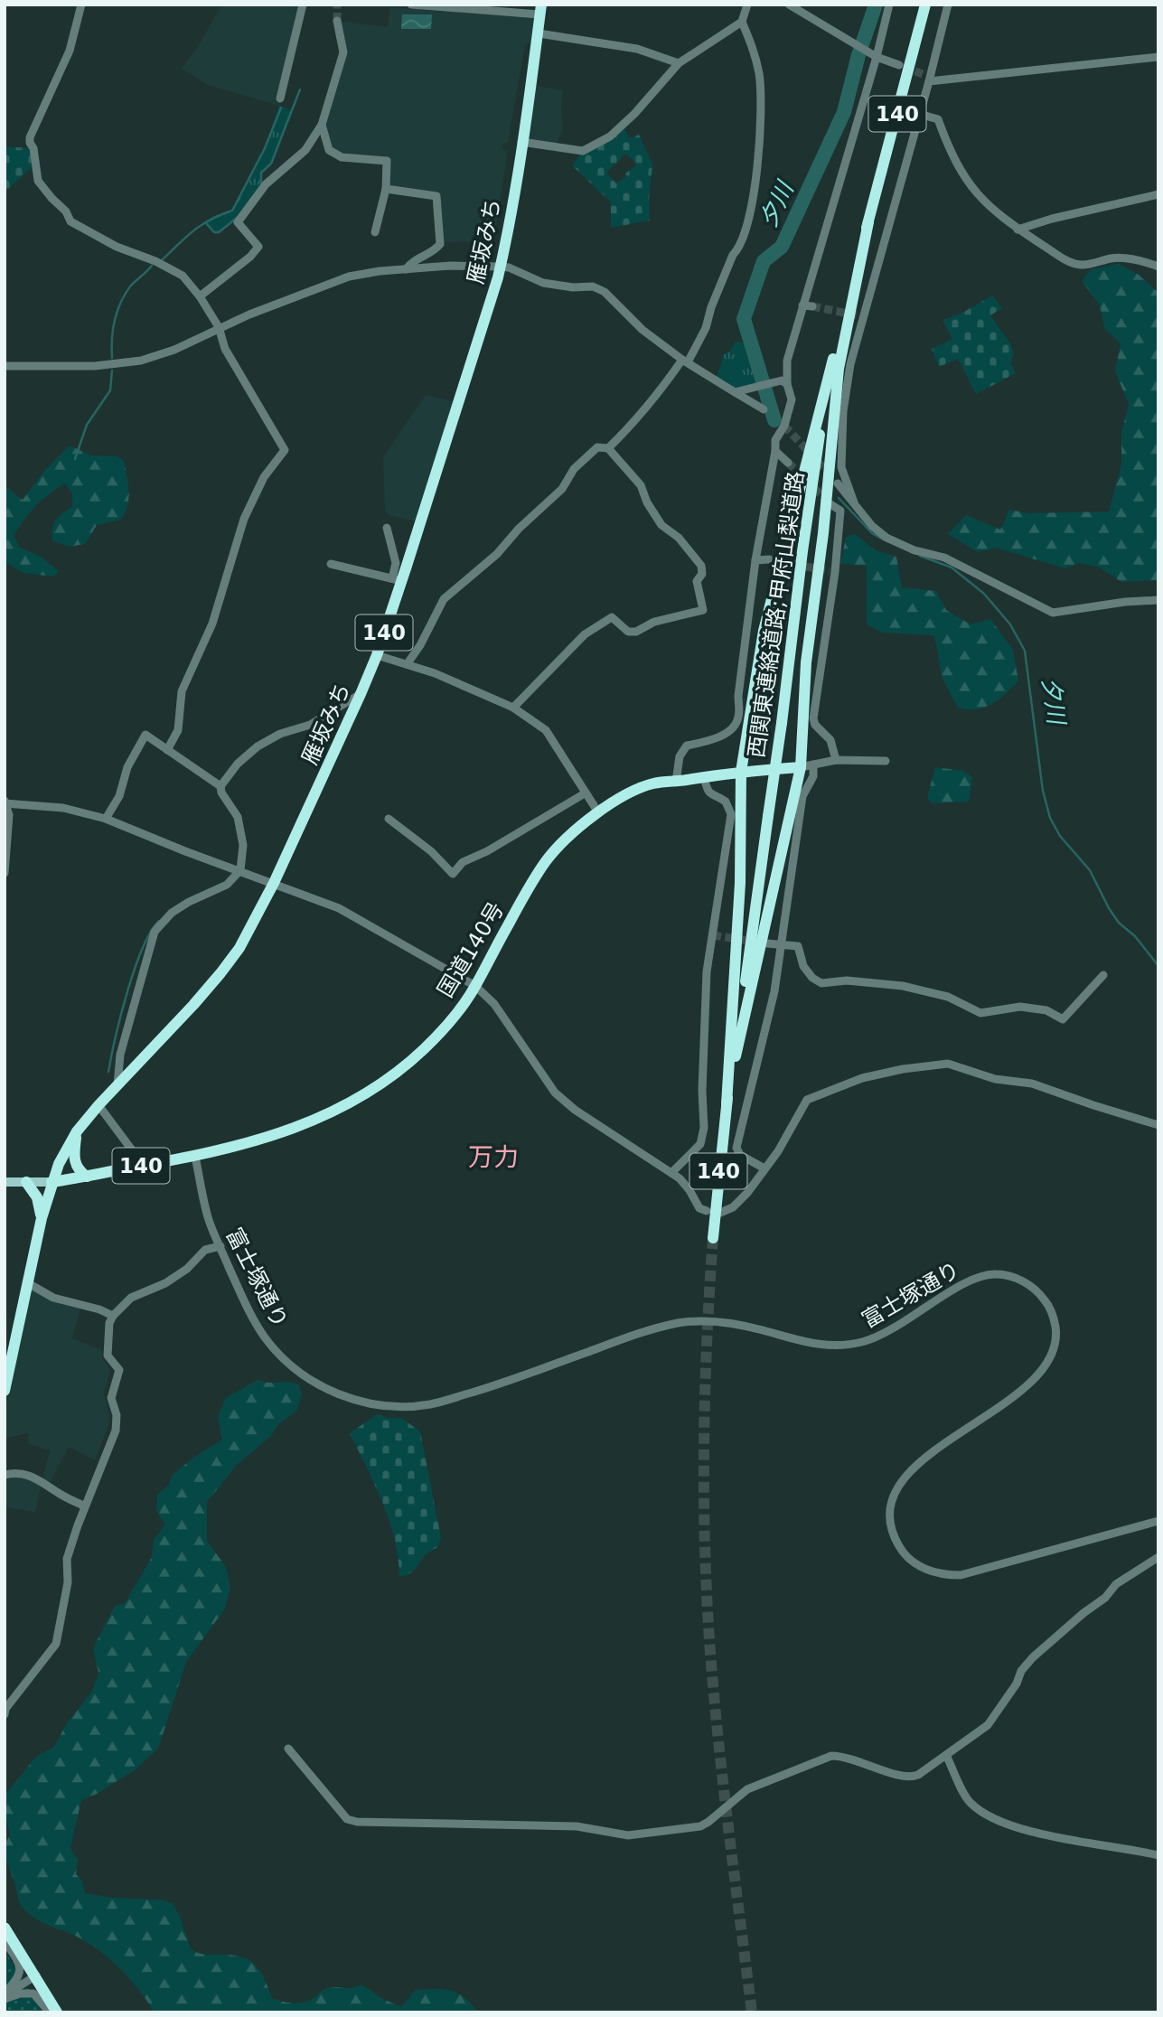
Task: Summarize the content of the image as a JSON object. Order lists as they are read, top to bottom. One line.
{"streets":{"highway":["140","雁坂みち","西関東連絡道路;甲府山梨道路","国道140号"],"street":["富士塚通り"]},"crossings":[["雁坂みち","国道140号"],["国道140号","富士塚通り"]],"districts":["万力"],"water":["夕川"]}
